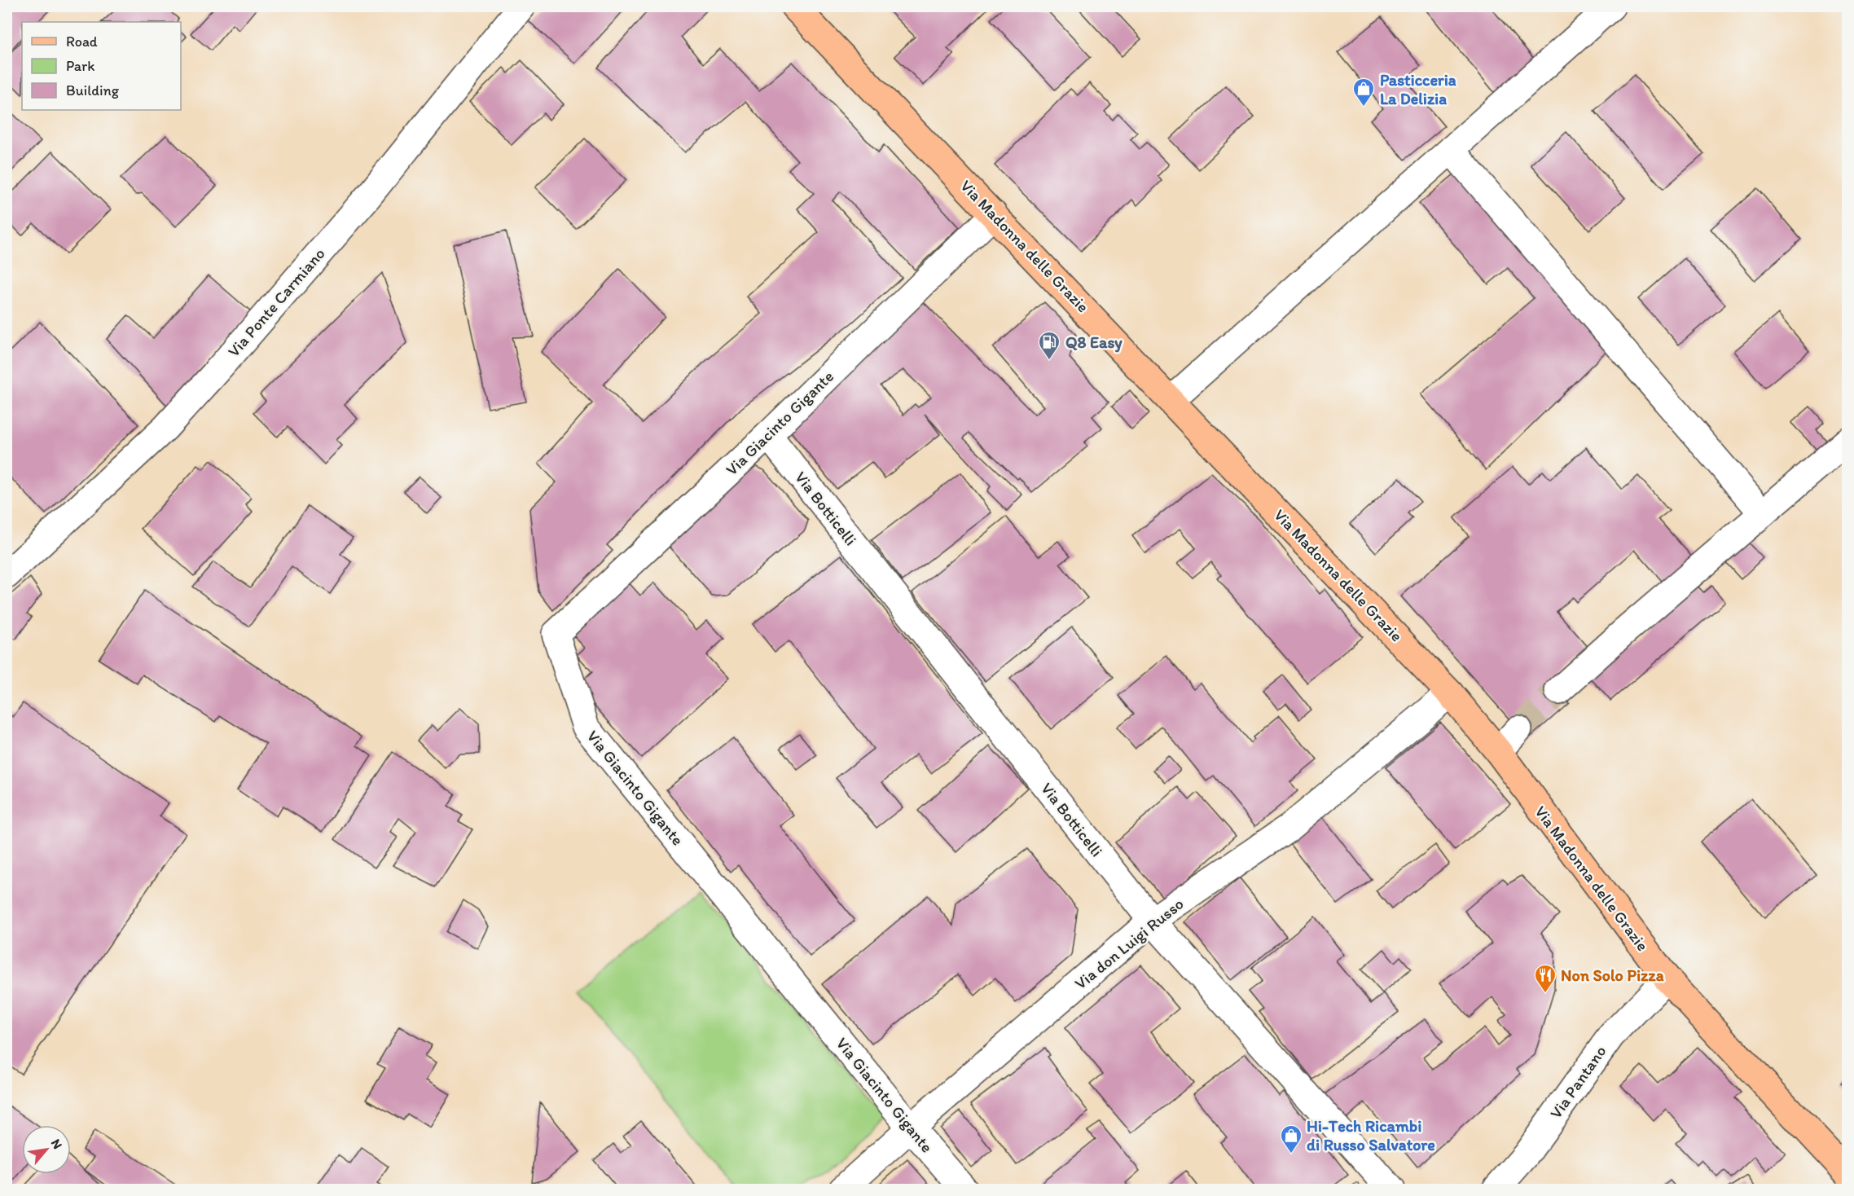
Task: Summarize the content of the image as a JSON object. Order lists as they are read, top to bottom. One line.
{"streets":{"main road":["Via Madonna delle Grazie"],"street":["Via Ponte Carmiano","Via Giacinto Gigante","Via Botticelli","Via don Luigi Russo","Via Pantano"]},"crossings":[["Via Madonna delle Grazie","Via Giacinto Gigante"],["Via Madonna delle Grazie","Via don Luigi Russo"],["Via Madonna delle Grazie","Via Pantano"],["Via Giacinto Gigante","Via Botticelli"],["Via Giacinto Gigante","Via don Luigi Russo"],["Via Botticelli","Via don Luigi Russo"]],"places":{"shop":["Pasticceria La Delizia","Hi-Tech Ricambi di Russo Salvatore"],"fuel station":["Q8 Easy"],"restaurant":["Non Solo Pizza"]},"legend":["Road","Park","Building"],"north":"top right"}
